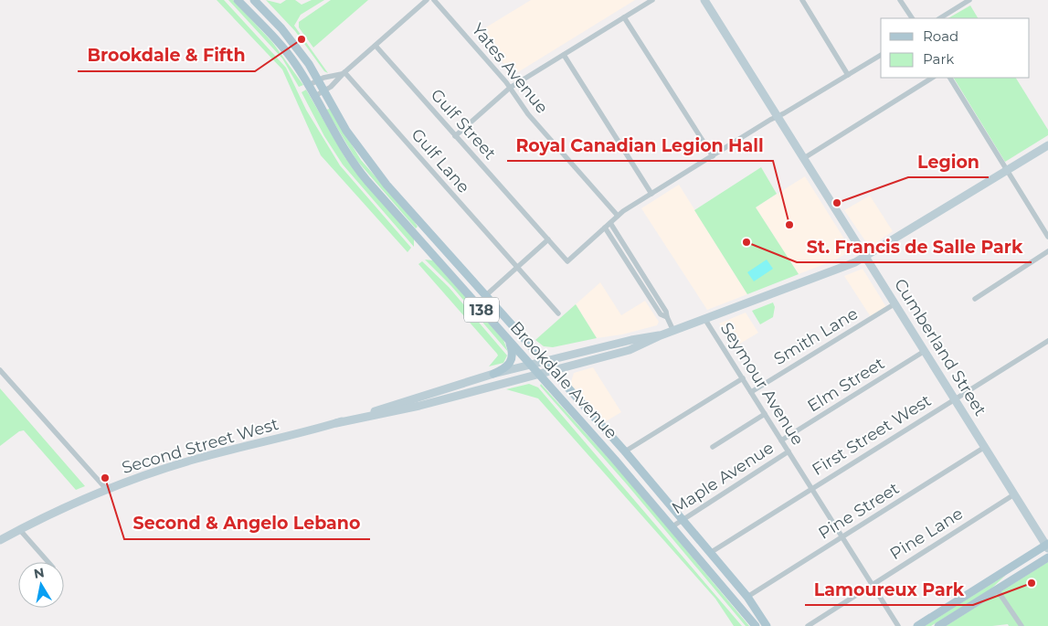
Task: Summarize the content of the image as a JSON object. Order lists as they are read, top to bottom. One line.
{"streets":{"main road":["138","Cumberland Street","Brookdale Avenue","Second Street West"],"street":["Yates Avenue","Gulf Street","Gulf Lane","Smith Lane","Seymour Avenue","Elm Street","First Street West","Maple Avenue","Pine Street","Pine Lane"]},"crossings":[["Smith Lane","Cumberland Street"],["Smith Lane","Seymour Avenue"],["Cumberland Street","Elm Street"],["Cumberland Street","First Street West"],["Cumberland Street","Second Street West"],["Cumberland Street","Pine Street"],["Cumberland Street","Pine Lane"],["Brookdale Avenue","First Street West"],["Brookdale Avenue","Second Street West"],["Brookdale Avenue","Maple Avenue"],["Brookdale Avenue","Pine Street"],["Seymour Avenue","Elm Street"],["Seymour Avenue","First Street West"],["Seymour Avenue","Second Street West"],["Seymour Avenue","Maple Avenue"],["Seymour Avenue","Pine Street"],["Seymour Avenue","Pine Lane"]],"places":["Brookdale & Fifth","Legion","Royal Canadian Legion Hall","St. Francis de Salle Park","Second & Angelo Lebano","Lamoureux Park"],"legend":["Road","Park"],"north":"top"}
